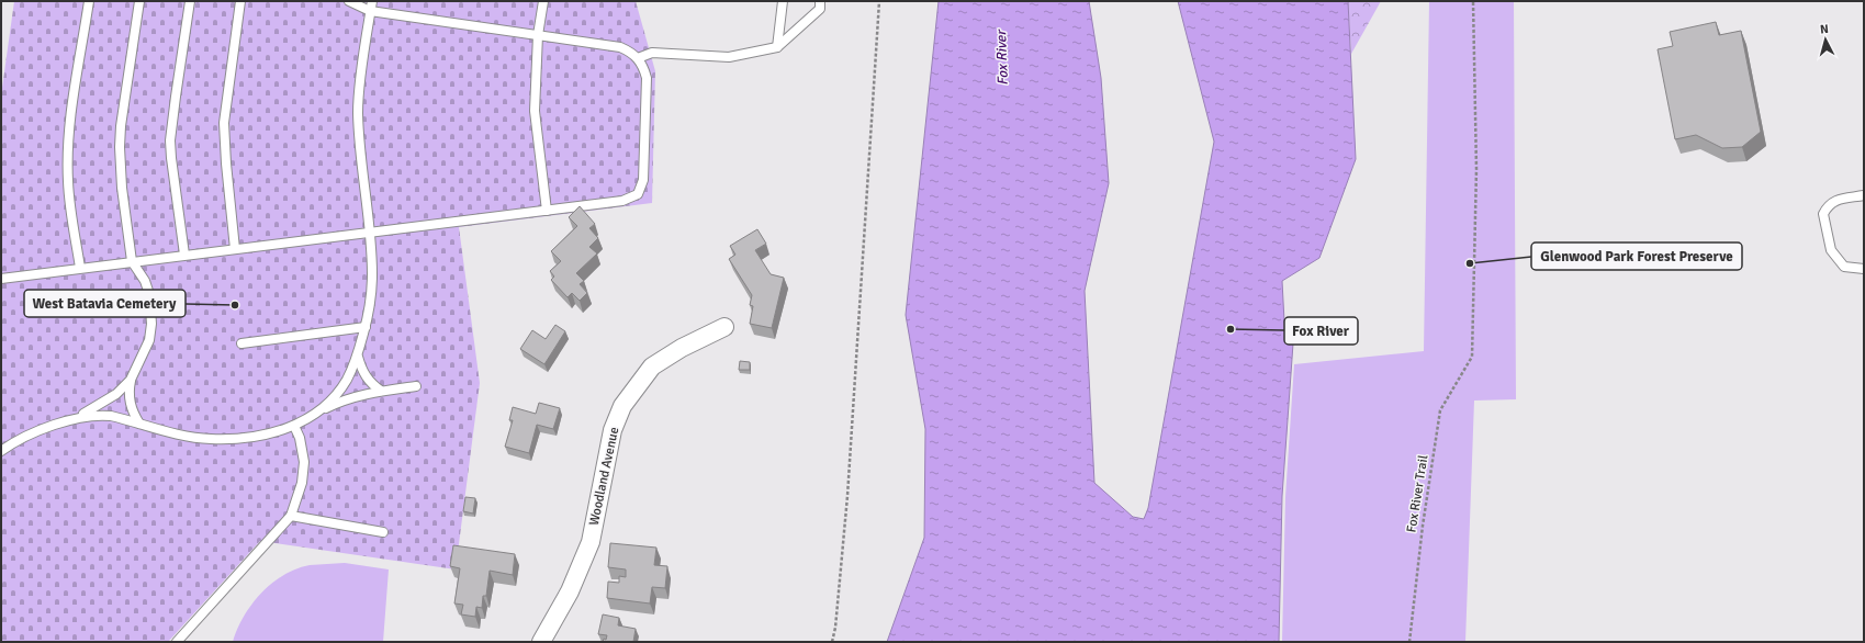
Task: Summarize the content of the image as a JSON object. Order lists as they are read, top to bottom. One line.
{"streets":{"street":["Woodland Avenue"],"path":["Fox River Trail"]},"water":["Fox River"],"places":["Glenwood Park Forest Preserve","West Batavia Cemetery","Fox River"],"north":"top"}
